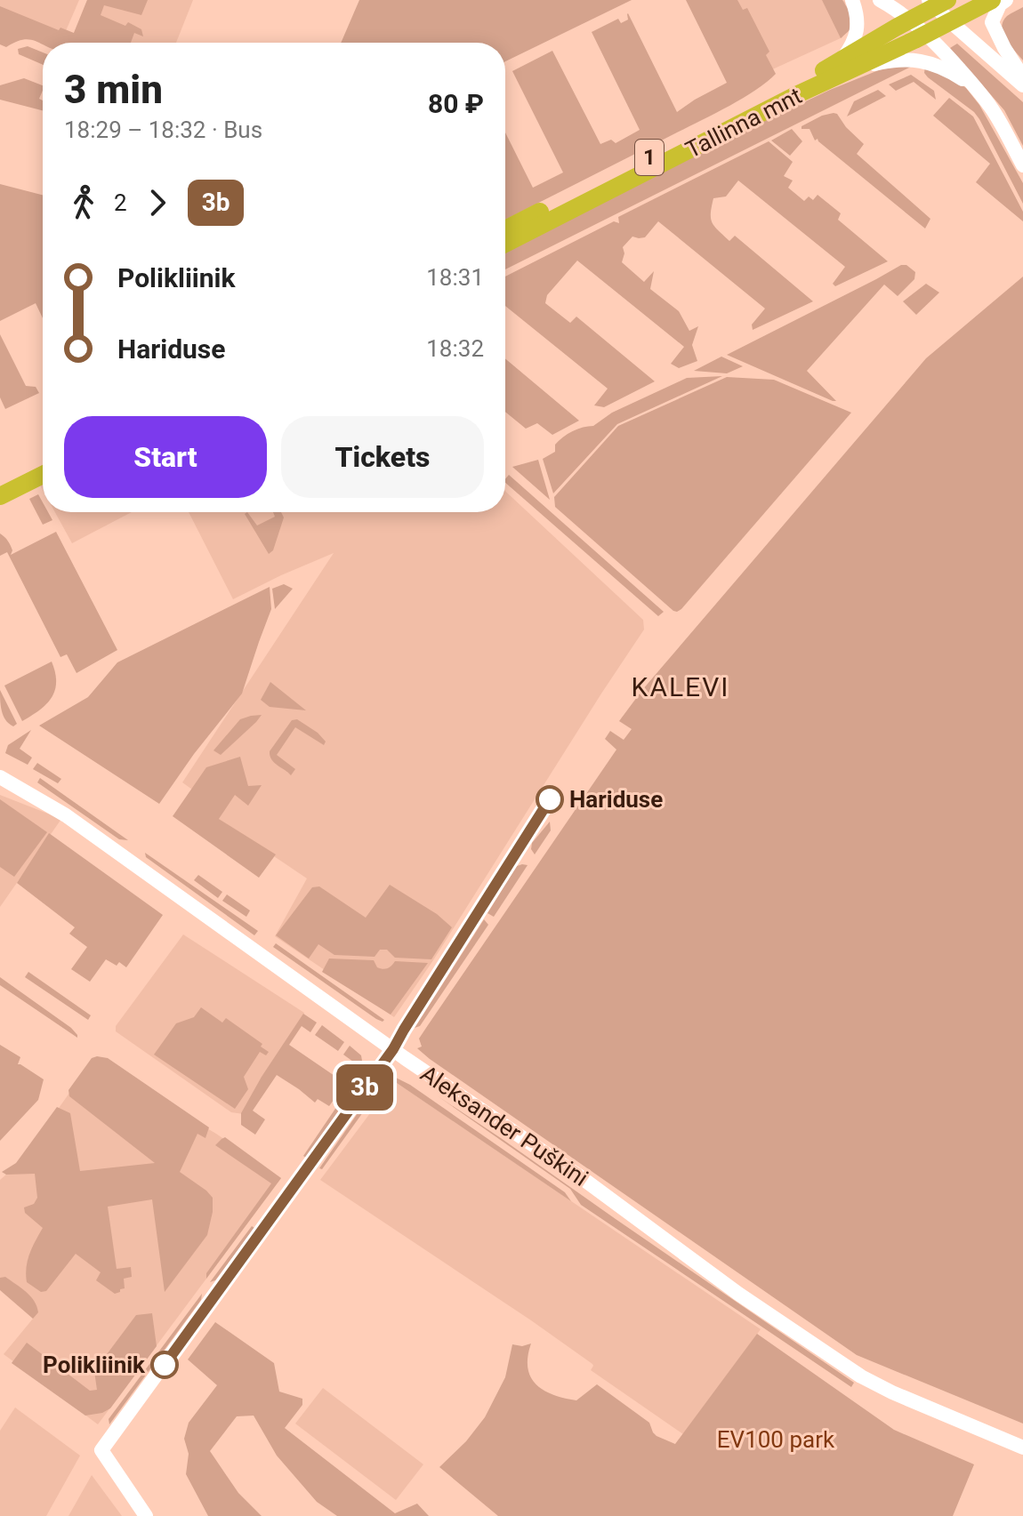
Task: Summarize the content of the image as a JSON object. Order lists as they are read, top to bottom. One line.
{"streets":{"highway":["Tallinna mnt","1"],"main road":["Aleksander Puškini"]},"districts":["KALEVI"],"parks":["EV100 park"],"places":["Hariduse","Polikliinik"],"lines":["bus line 3b"],"page":{"on_map":"3b","heading":["3 min","18:29 – 18:32 · Bus","80 ₽"],"legs":["2","3b"],"list":[{"name":"Polikliinik","value":"18:31"},{"name":"Hariduse","value":"18:32"}],"buttons":["Start","Tickets"]}}
